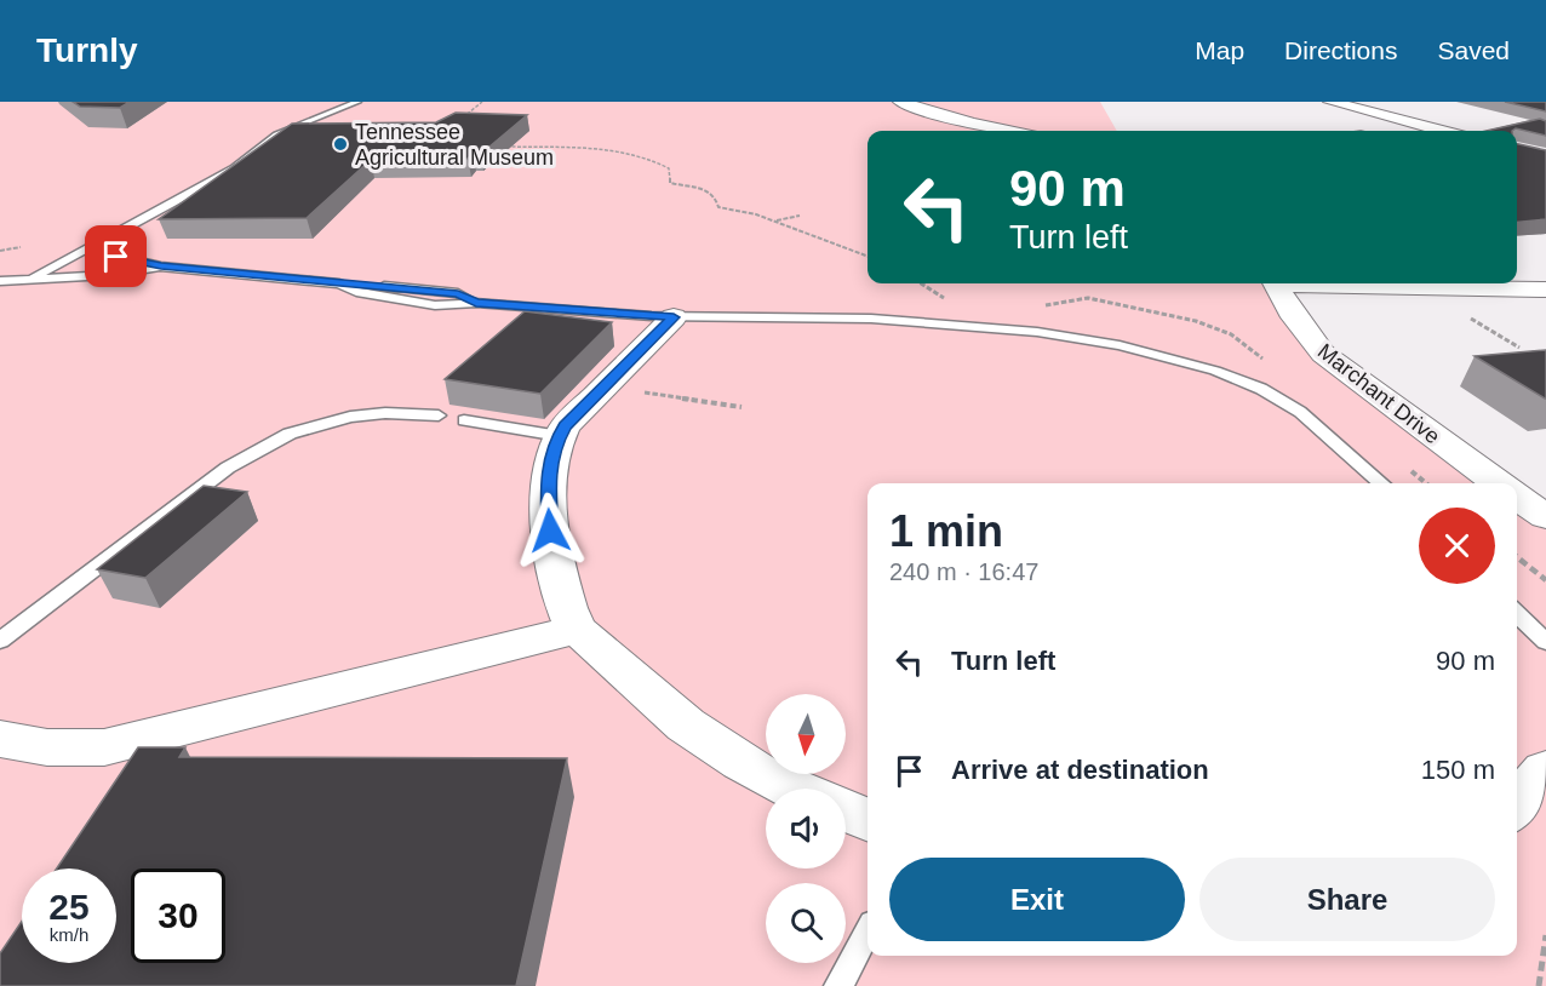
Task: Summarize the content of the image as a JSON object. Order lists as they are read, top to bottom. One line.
{"streets":{"street":["Marchant Drive"]},"places":["Tennessee Agricultural Museum"],"north":"bottom","page":{"header":"Turnly","nav":["Map","Directions","Saved"],"turn":["90 m","Turn left"],"heading":["1 min","240 m · 16:47"],"list":[{"name":"Turn left","value":"90 m"},{"name":"Arrive at destination","value":"150 m"}],"buttons":["Exit","Share"],"speed":"25 km/h","limit":"30"}}
